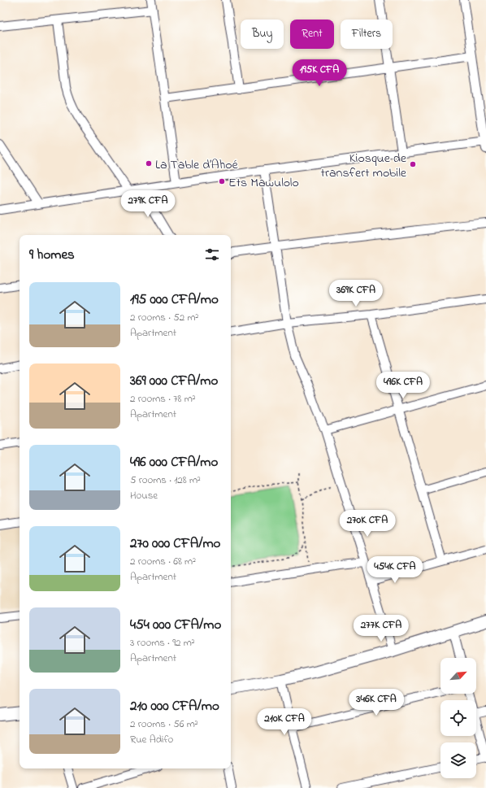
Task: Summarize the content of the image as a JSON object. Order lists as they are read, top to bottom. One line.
{"places":["La Table d’Ahoé","Kiosque de transfert mobile","Ets Mawulolo"],"north":"top right","page":{"chip":["Buy","Rent","Filters"],"price":["195K CFA","279K CFA","369K CFA","496K CFA","270K CFA","454K CFA","277K CFA","346K CFA","210K CFA"],"heading":"9 homes","list":[{"name":"195 000 CFA/mo","note":"2 rooms · 52 m² · Apartment"},{"name":"369 000 CFA/mo","note":"2 rooms · 78 m² · Apartment"},{"name":"496 000 CFA/mo","note":"5 rooms · 128 m² · House"},{"name":"270 000 CFA/mo","note":"2 rooms · 68 m² · Apartment"},{"name":"454 000 CFA/mo","note":"3 rooms · 92 m² · Apartment"},{"name":"210 000 CFA/mo","note":"2 rooms · 56 m² · Rue Adifo"}]}}
